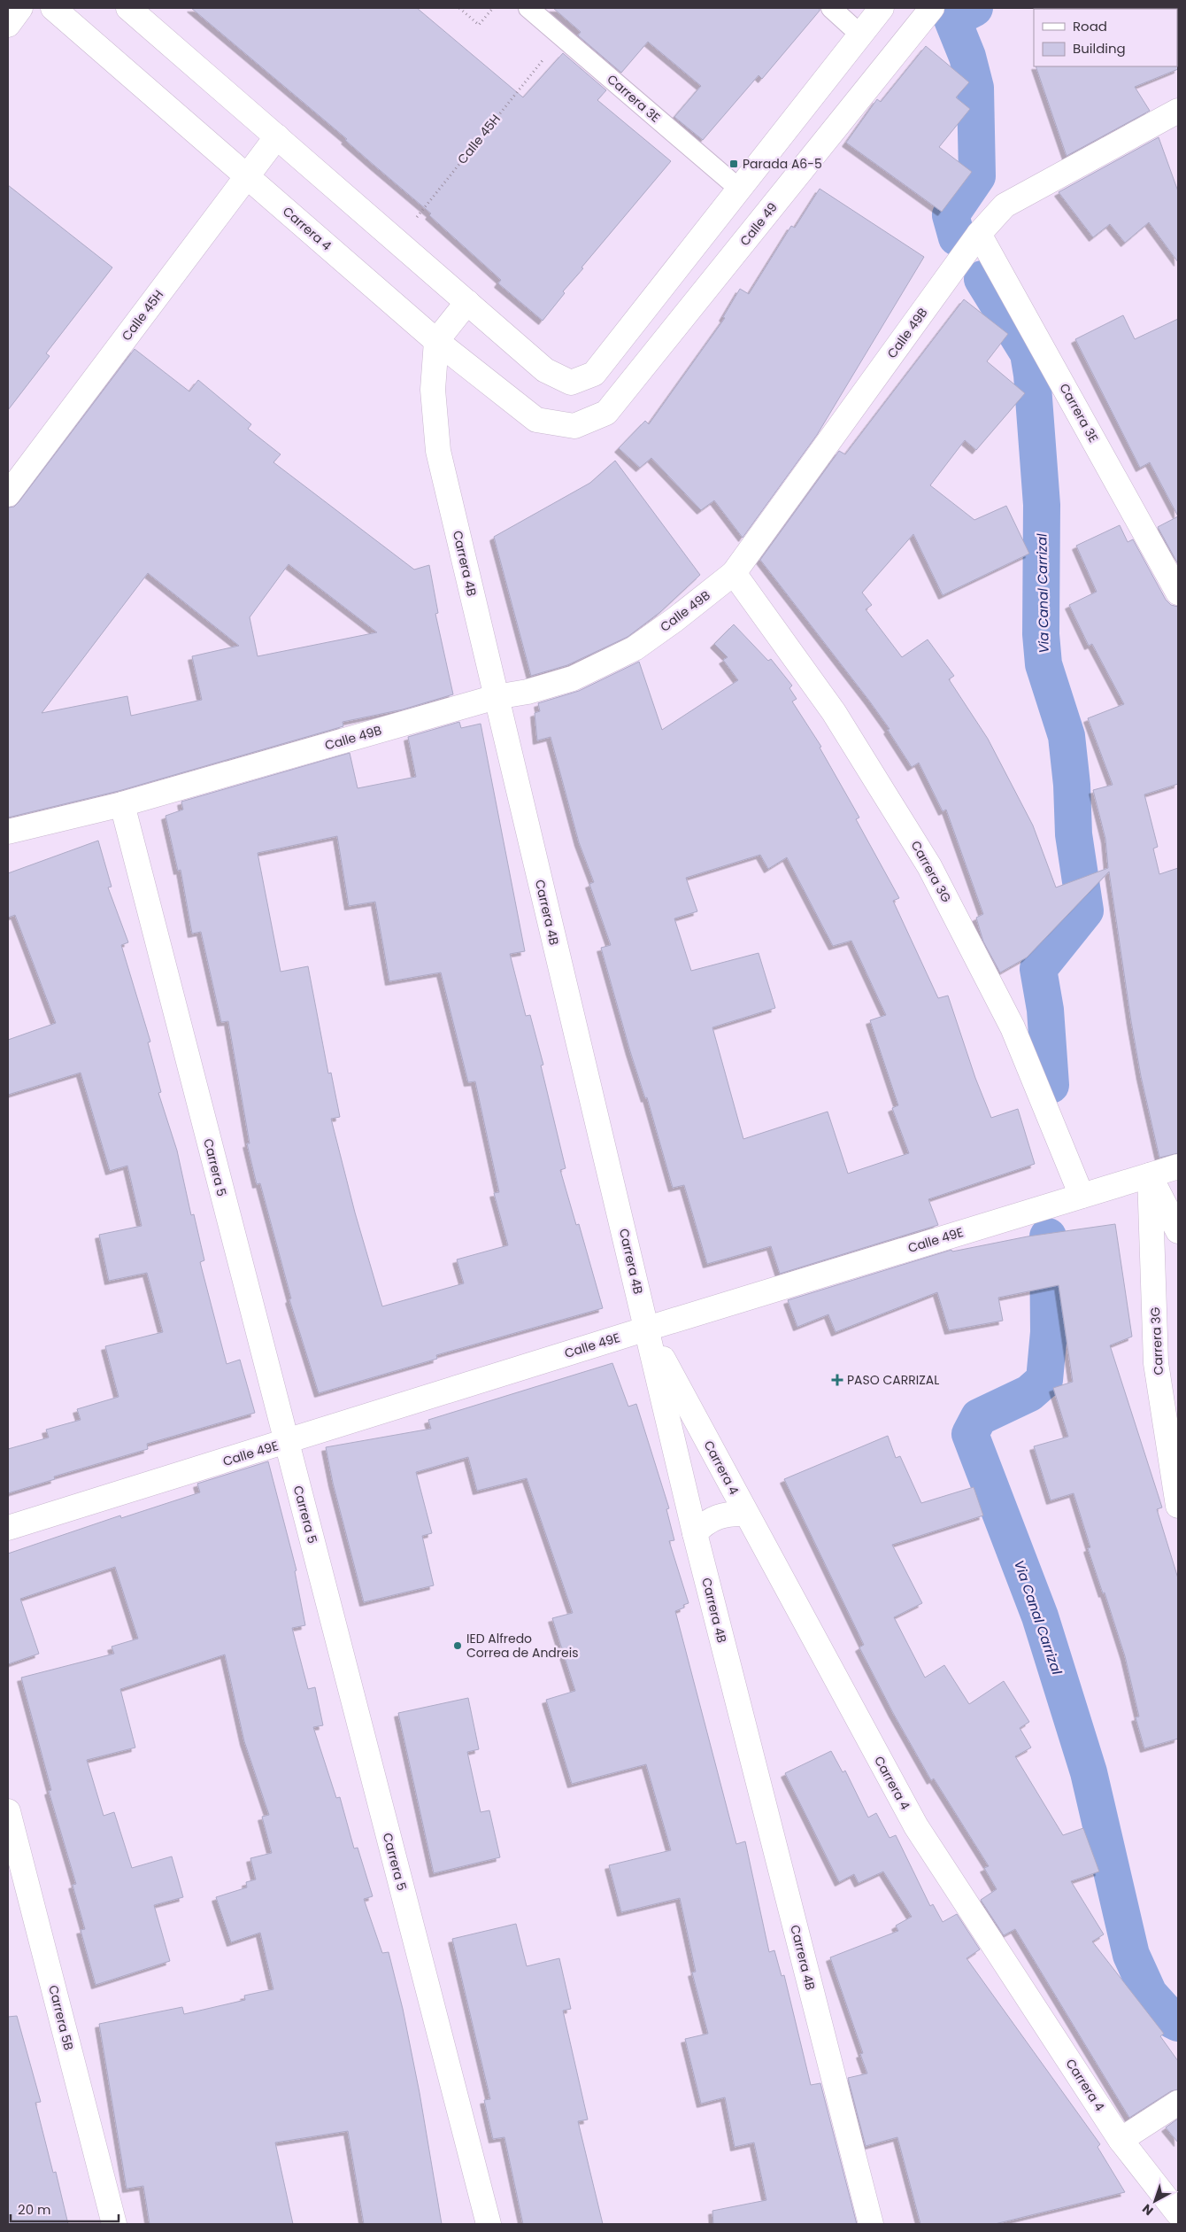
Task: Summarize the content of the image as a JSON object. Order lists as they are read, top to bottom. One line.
{"streets":{"street":["Carrera 3E","Calle 45H","Calle 49","Carrera 4","Calle 49B","Carrera 4B","Carrera 3G","Carrera 5","Calle 49E","Carrera 5B"]},"crossings":[["Carrera 3E","Calle 45H"],["Carrera 3E","Calle 49B"],["Calle 45H","Carrera 4"],["Calle 49","Carrera 4"],["Carrera 4","Carrera 4B"],["Carrera 4","Calle 49E"],["Calle 49B","Carrera 4B"],["Calle 49B","Carrera 3G"],["Calle 49B","Carrera 5"],["Carrera 4B","Calle 49E"],["Carrera 3G","Calle 49E"],["Carrera 5","Calle 49E"]],"water":["Via Canal Carrizal"],"places":{"transit":["Parada A6-5"],"health":["PASO CARRIZAL"],"other":["IED Alfredo Correa de Andreis"]},"legend":["Road","Building"],"scale_bar":"20 m","north":"bottom left"}
